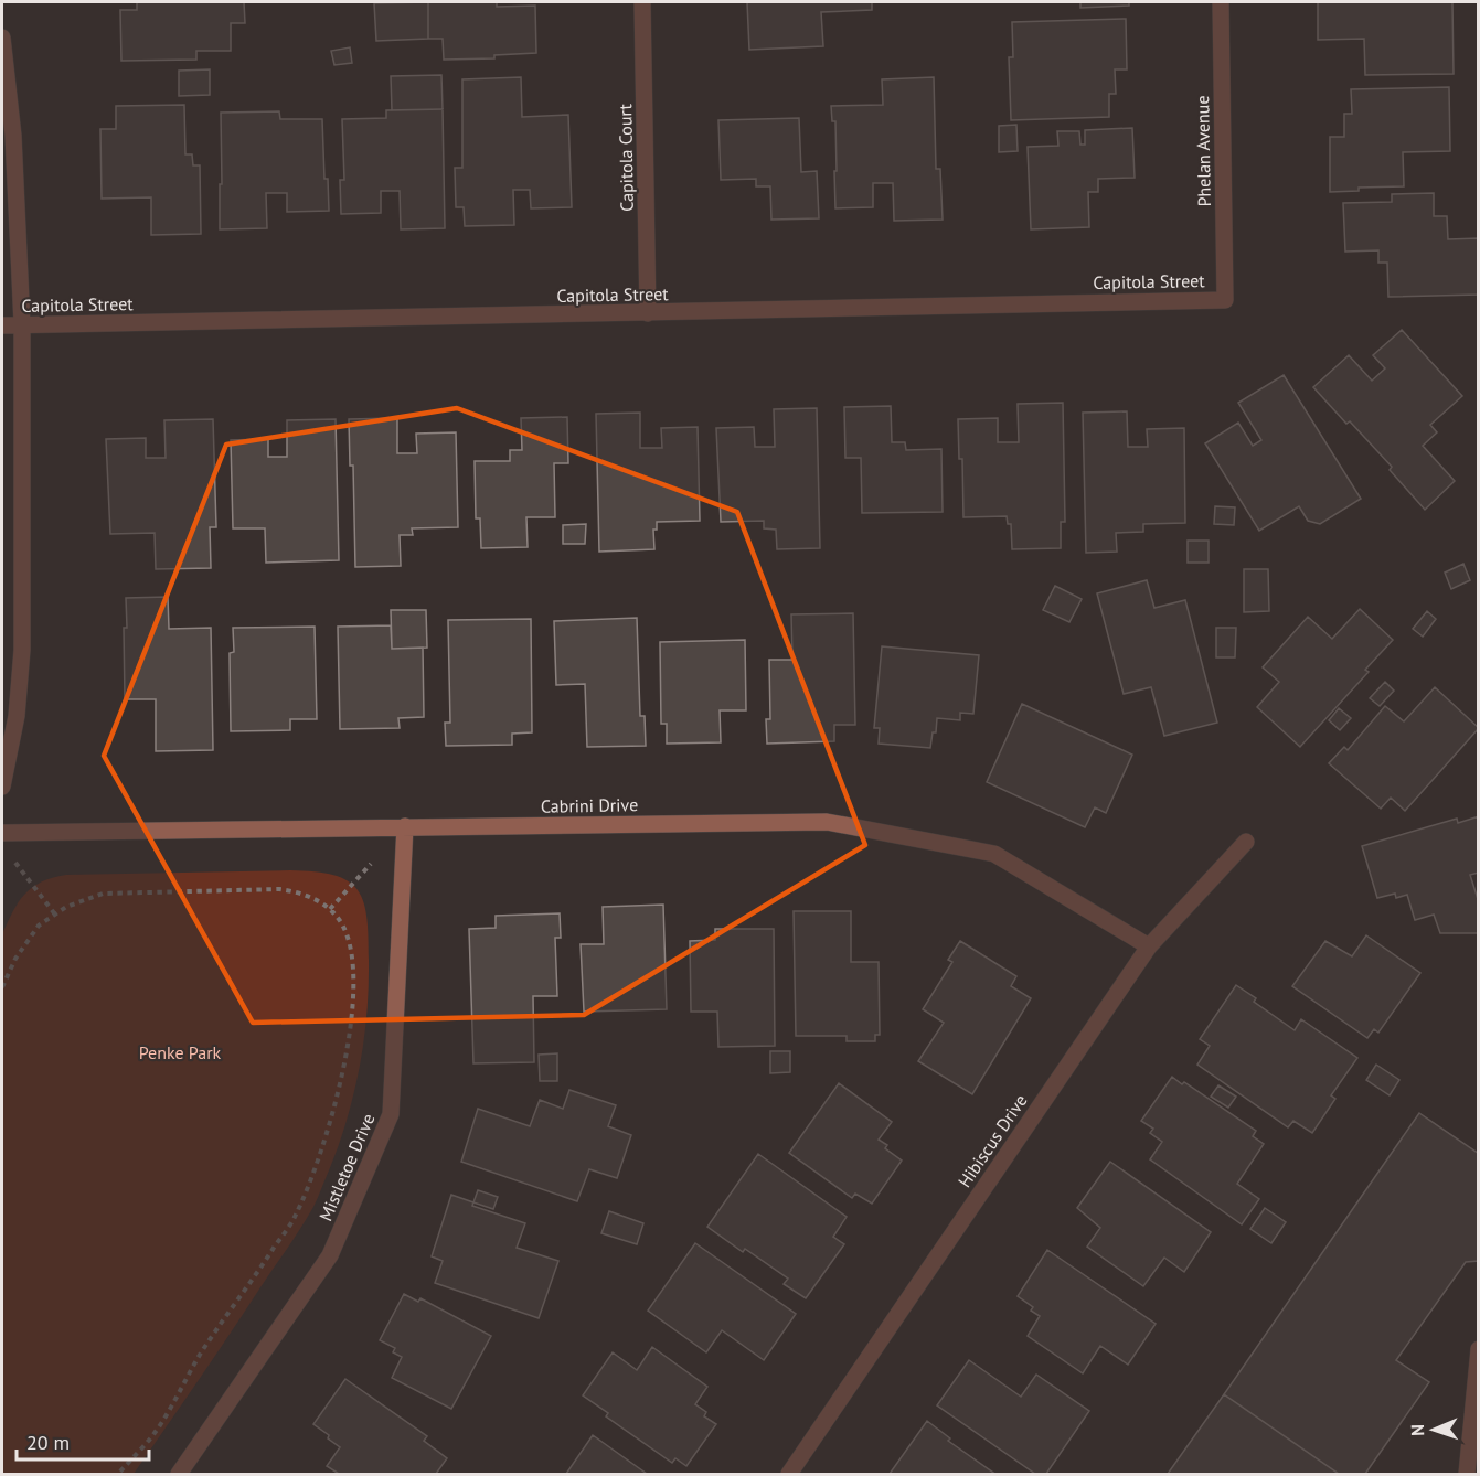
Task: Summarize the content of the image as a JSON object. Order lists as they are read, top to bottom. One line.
{"streets":{"street":["Phelan Avenue","Capitola Court","Capitola Street","Cabrini Drive","Hibiscus Drive","Mistletoe Drive"]},"crossings":[["Phelan Avenue","Capitola Street"],["Capitola Court","Capitola Street"],["Cabrini Drive","Hibiscus Drive"],["Cabrini Drive","Mistletoe Drive"]],"parks":["Penke Park"],"scale_bar":"20 m","north":"left"}
